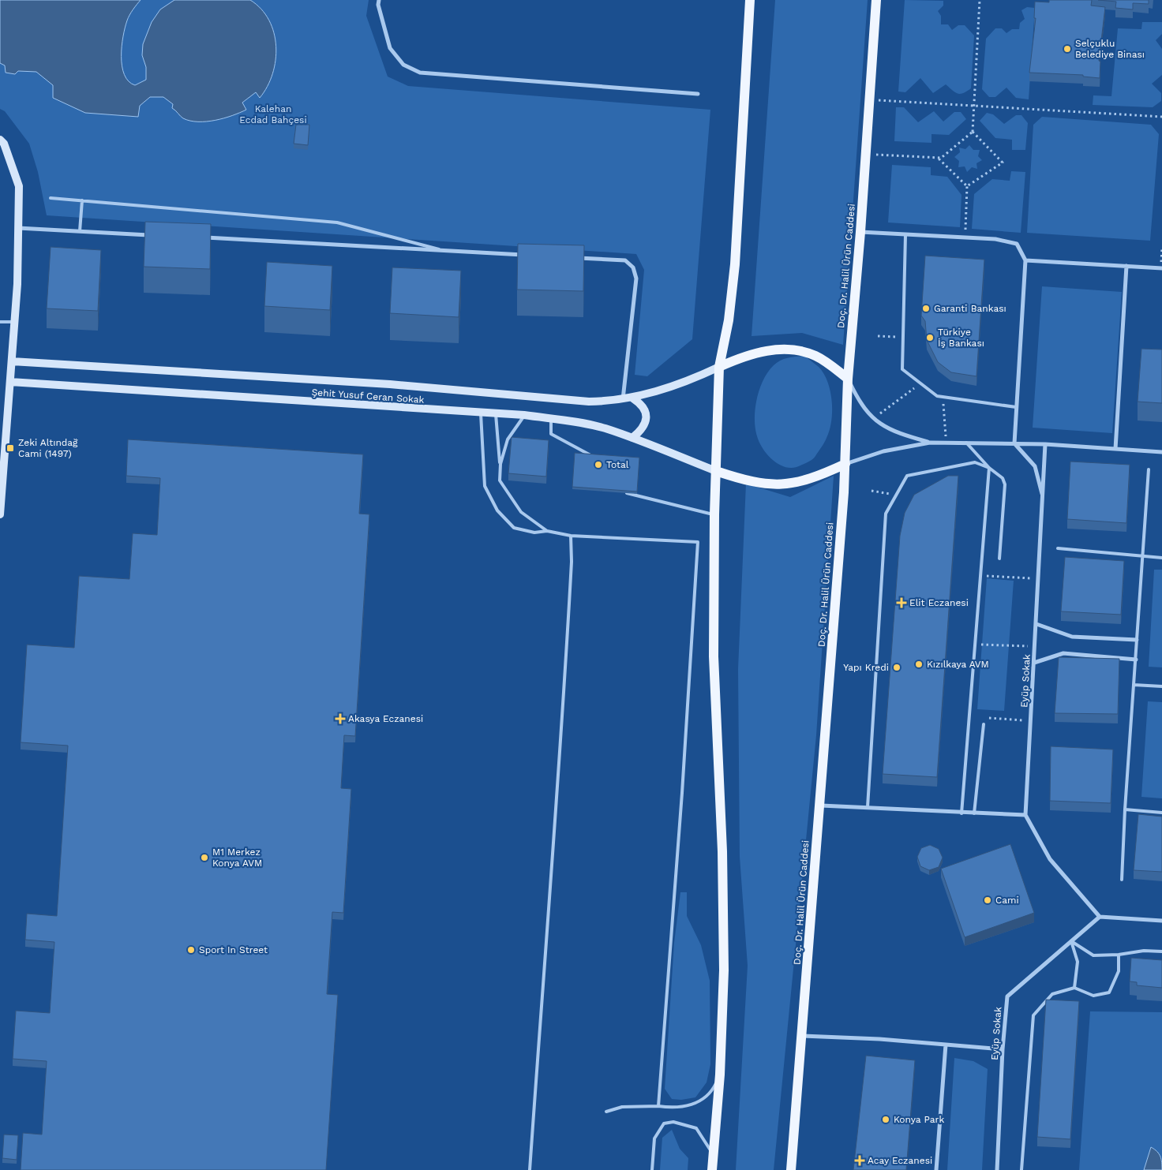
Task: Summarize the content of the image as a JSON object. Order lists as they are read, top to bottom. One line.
{"streets":{"main road":["Doç. Dr. Halil Ürün Caddesi"],"street":["Şehit Yusuf Ceran Sokak","Eyüp Sokak"]},"parks":["Kalehan Ecdad Bahçesi"],"places":{"other":["Selçuklu Belediye Binası","Garanti Bankası","Türkiye İş Bankası","Total","Kızılkaya AVM","Yapı Kredi","M1 Merkez Konya AVM","Cami","Sport In Street","Konya Park"],"transit":["Zeki Altındağ Cami (1497)"],"health":["Elit Eczanesi","Akasya Eczanesi","Acay Eczanesi"]}}
